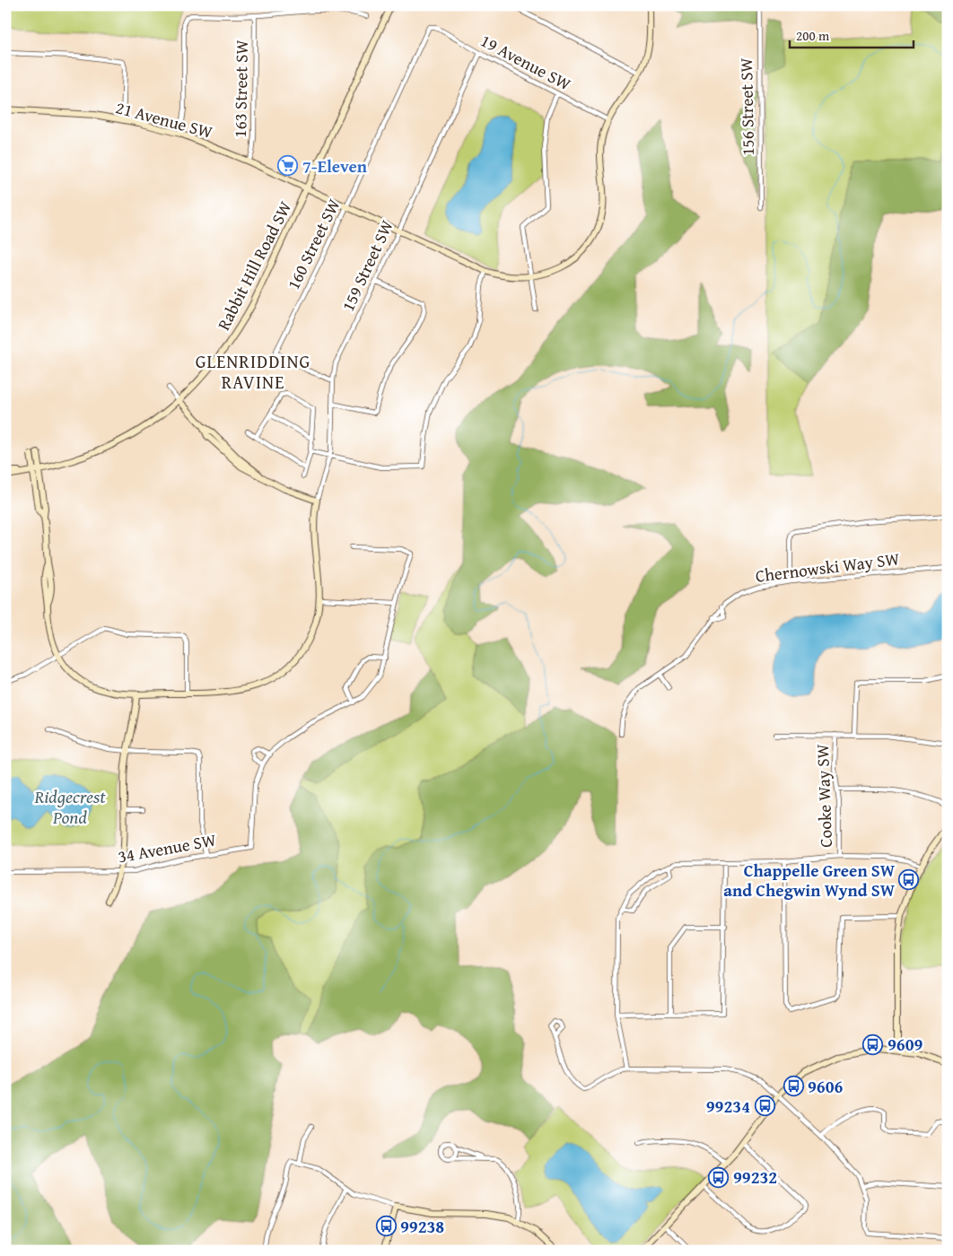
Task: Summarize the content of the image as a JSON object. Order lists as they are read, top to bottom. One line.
{"streets":{"street":["19 Avenue SW","163 Street SW","156 Street SW","21 Avenue SW","160 Street SW","Rabbit Hill Road SW","159 Street SW","Chernowski Way SW","Cooke Way SW","34 Avenue SW"]},"crossings":[["19 Avenue SW","21 Avenue SW"],["19 Avenue SW","160 Street SW"],["19 Avenue SW","159 Street SW"],["163 Street SW","21 Avenue SW"],["21 Avenue SW","160 Street SW"],["21 Avenue SW","Rabbit Hill Road SW"],["21 Avenue SW","159 Street SW"],["160 Street SW","159 Street SW"]],"districts":["GLENRIDDING RAVINE"],"water":["Ridgecrest Pond"],"places":{"supermarket":["7-Eleven"],"bus stop":["Chappelle Green SW and Chegwin Wynd SW","9609","9606","99234","99232","99238"]},"scale_bar":"200 m"}
